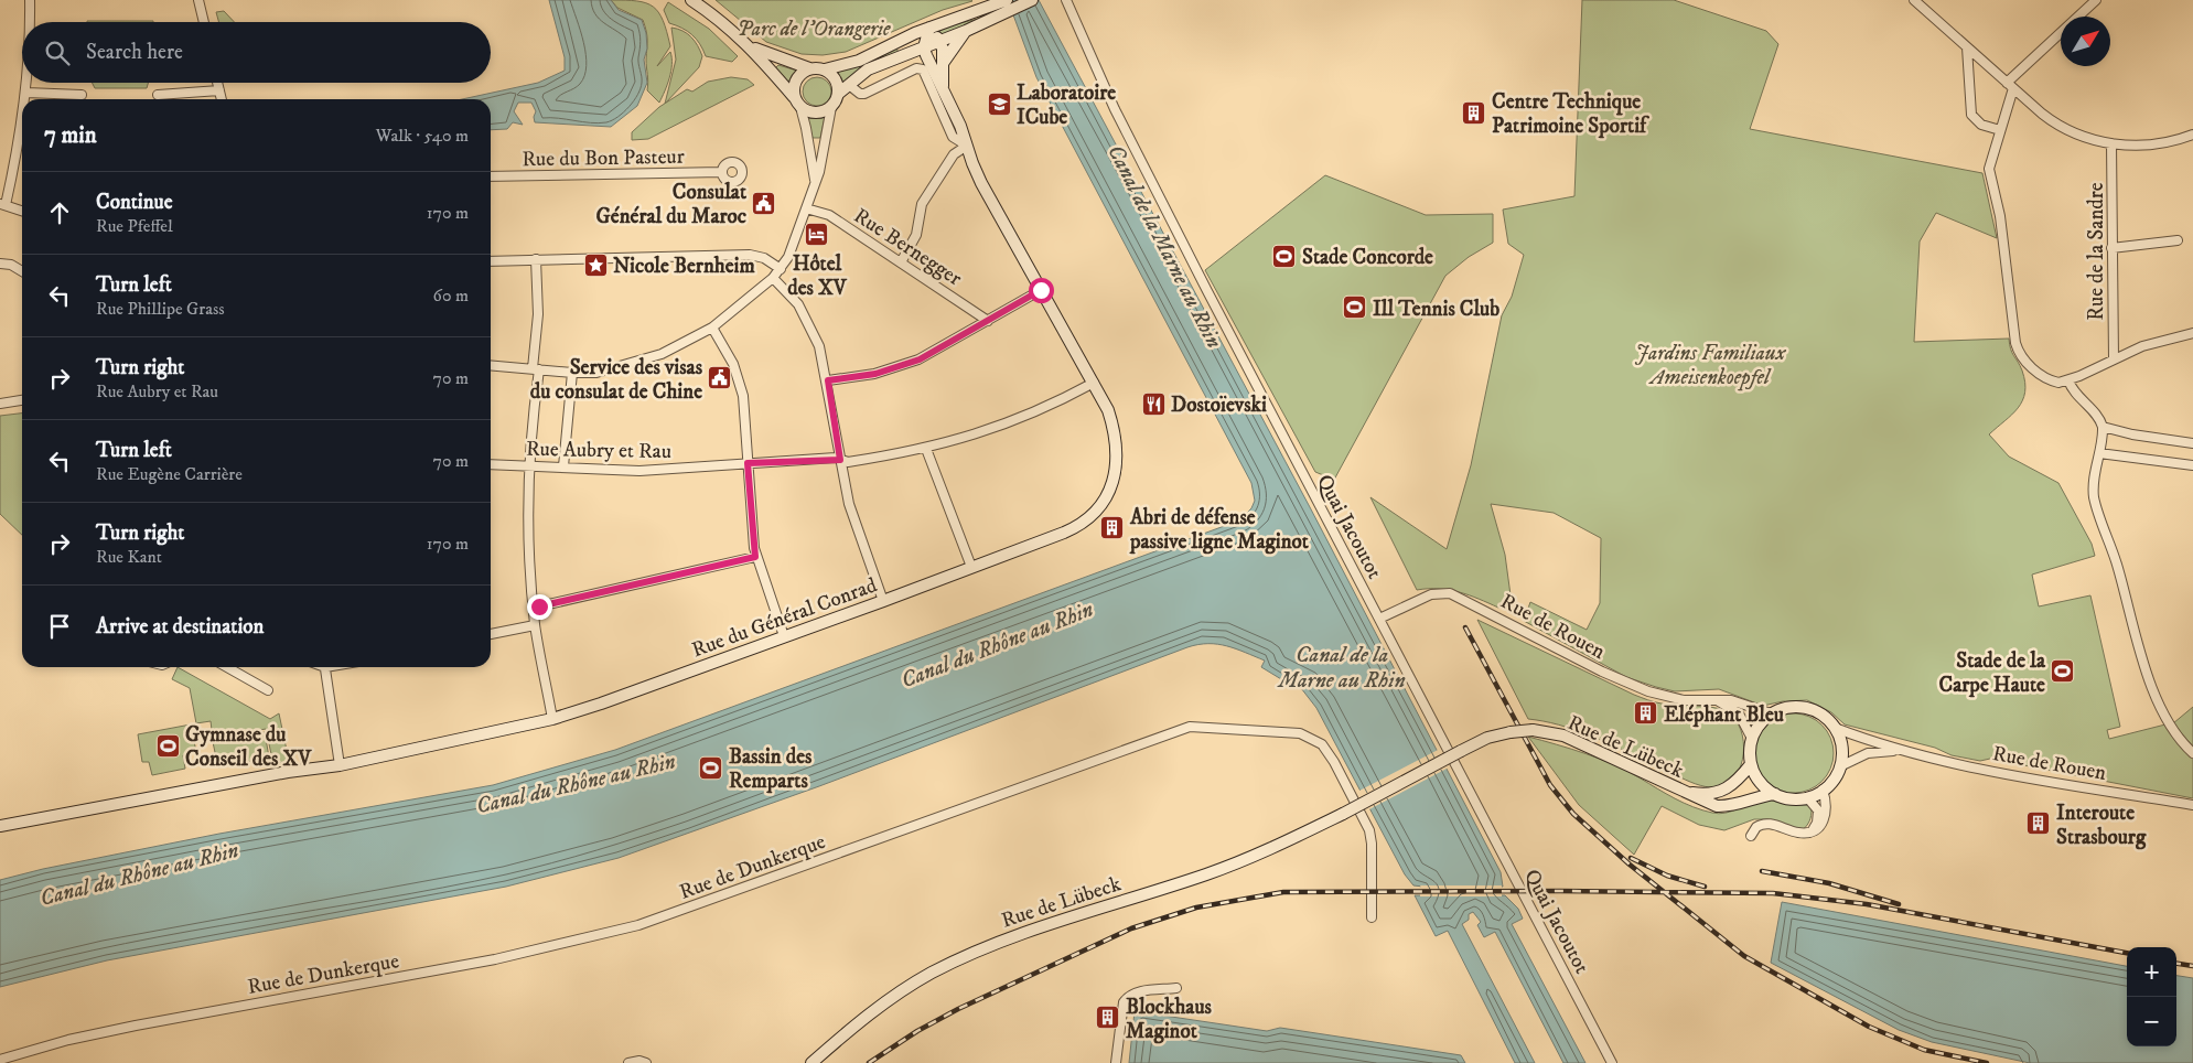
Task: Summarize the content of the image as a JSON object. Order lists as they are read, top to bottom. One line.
{"streets":{"main road":["Rue du Général Conrad","Rue de Lübeck"],"street":["Rue du Bon Pasteur","Rue Bernegger","Rue de la Sandre","Rue Aubry et Rau","Quai Jacoutot","Rue de Rouen","Rue de Dunkerque"]},"crossings":[["Rue Aubry et Rau","Rue du Général Conrad"],["Quai Jacoutot","Rue de Rouen"],["Rue de Rouen","Rue de Lübeck"]],"water":["Canal de la Marne au Rhin","Canal du Rhône au Rhin"],"parks":["Parc de l'Orangerie","Jardins Familiaux Ameisenkoepfel"],"places":{"school or university":["Laboratoire ICube"],"building":["Centre Technique Patrimoine Sportif","Abri de défense passive ligne Maginot","Eléphant Bleu","Interoute Strasbourg","Blockhaus Maginot"],"public building":["Consulat Général du Maroc","Service des visas du consulat de Chine"],"hotel":["Hôtel des XV"],"sports":["Stade Concorde","Ill Tennis Club","Stade de la Carpe Haute","Gymnase du Conseil des XV","Bassin des Remparts"],"place":["Nicole Bernheim"],"restaurant":["Dostoïevski"]},"north":"top right","page":{"search":"Search here","heading":["7 min","Walk · 540 m"],"list":[["Continue","Rue Pfeffel","170 m"],["Turn left","Rue Phillipe Grass","60 m"],["Turn right","Rue Aubry et Rau","70 m"],["Turn left","Rue Eugène Carrière","70 m"],["Turn right","Rue Kant","170 m"],"Arrive at destination"],"map_buttons":["+","−"]}}
